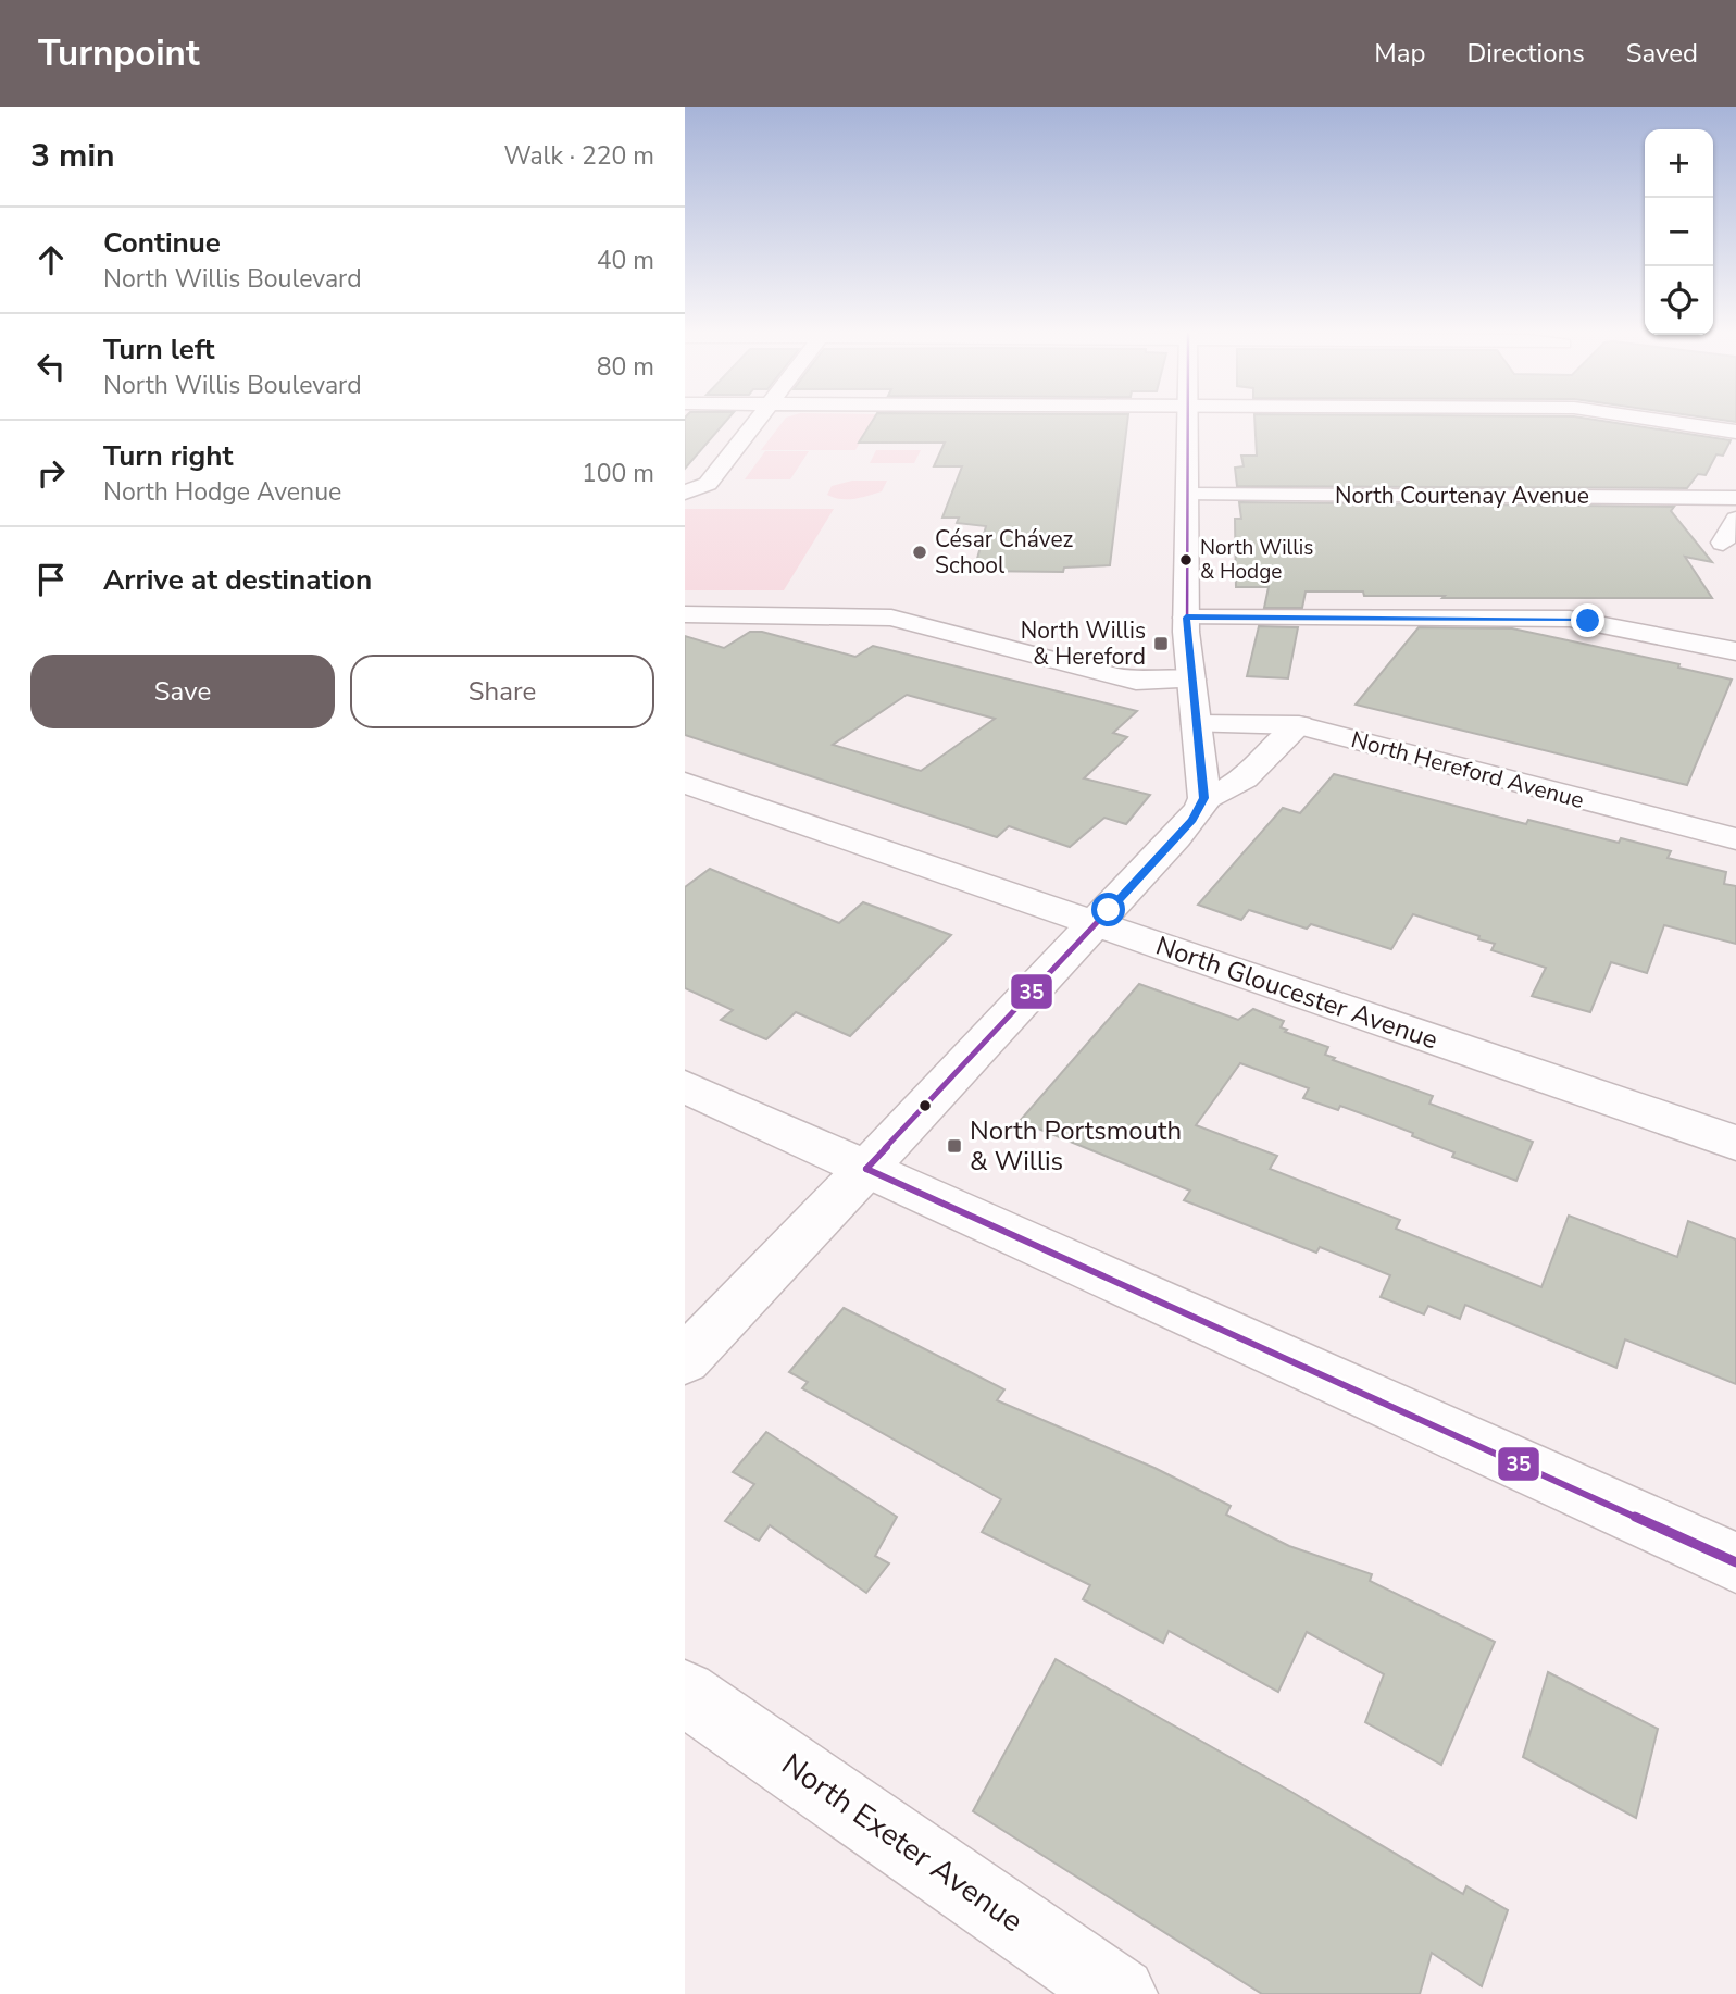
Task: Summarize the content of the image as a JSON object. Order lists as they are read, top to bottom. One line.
{"streets":{"street":["North Courtenay Avenue","North Hereford Avenue","North Gloucester Avenue","North Exeter Avenue"]},"places":{"other":["César Chávez School","North Willis & Hodge"],"transit":["North Willis & Hereford","North Portsmouth & Willis"]},"lines":["transit line 35"],"page":{"header":"Turnpoint","nav":["Map","Directions","Saved"],"heading":["3 min","Walk · 220 m"],"map_buttons":["+","−"],"list":[["Continue","North Willis Boulevard","40 m"],["Turn left","North Willis Boulevard","80 m"],["Turn right","North Hodge Avenue","100 m"],"Arrive at destination"],"buttons":["Save","Share"]}}
